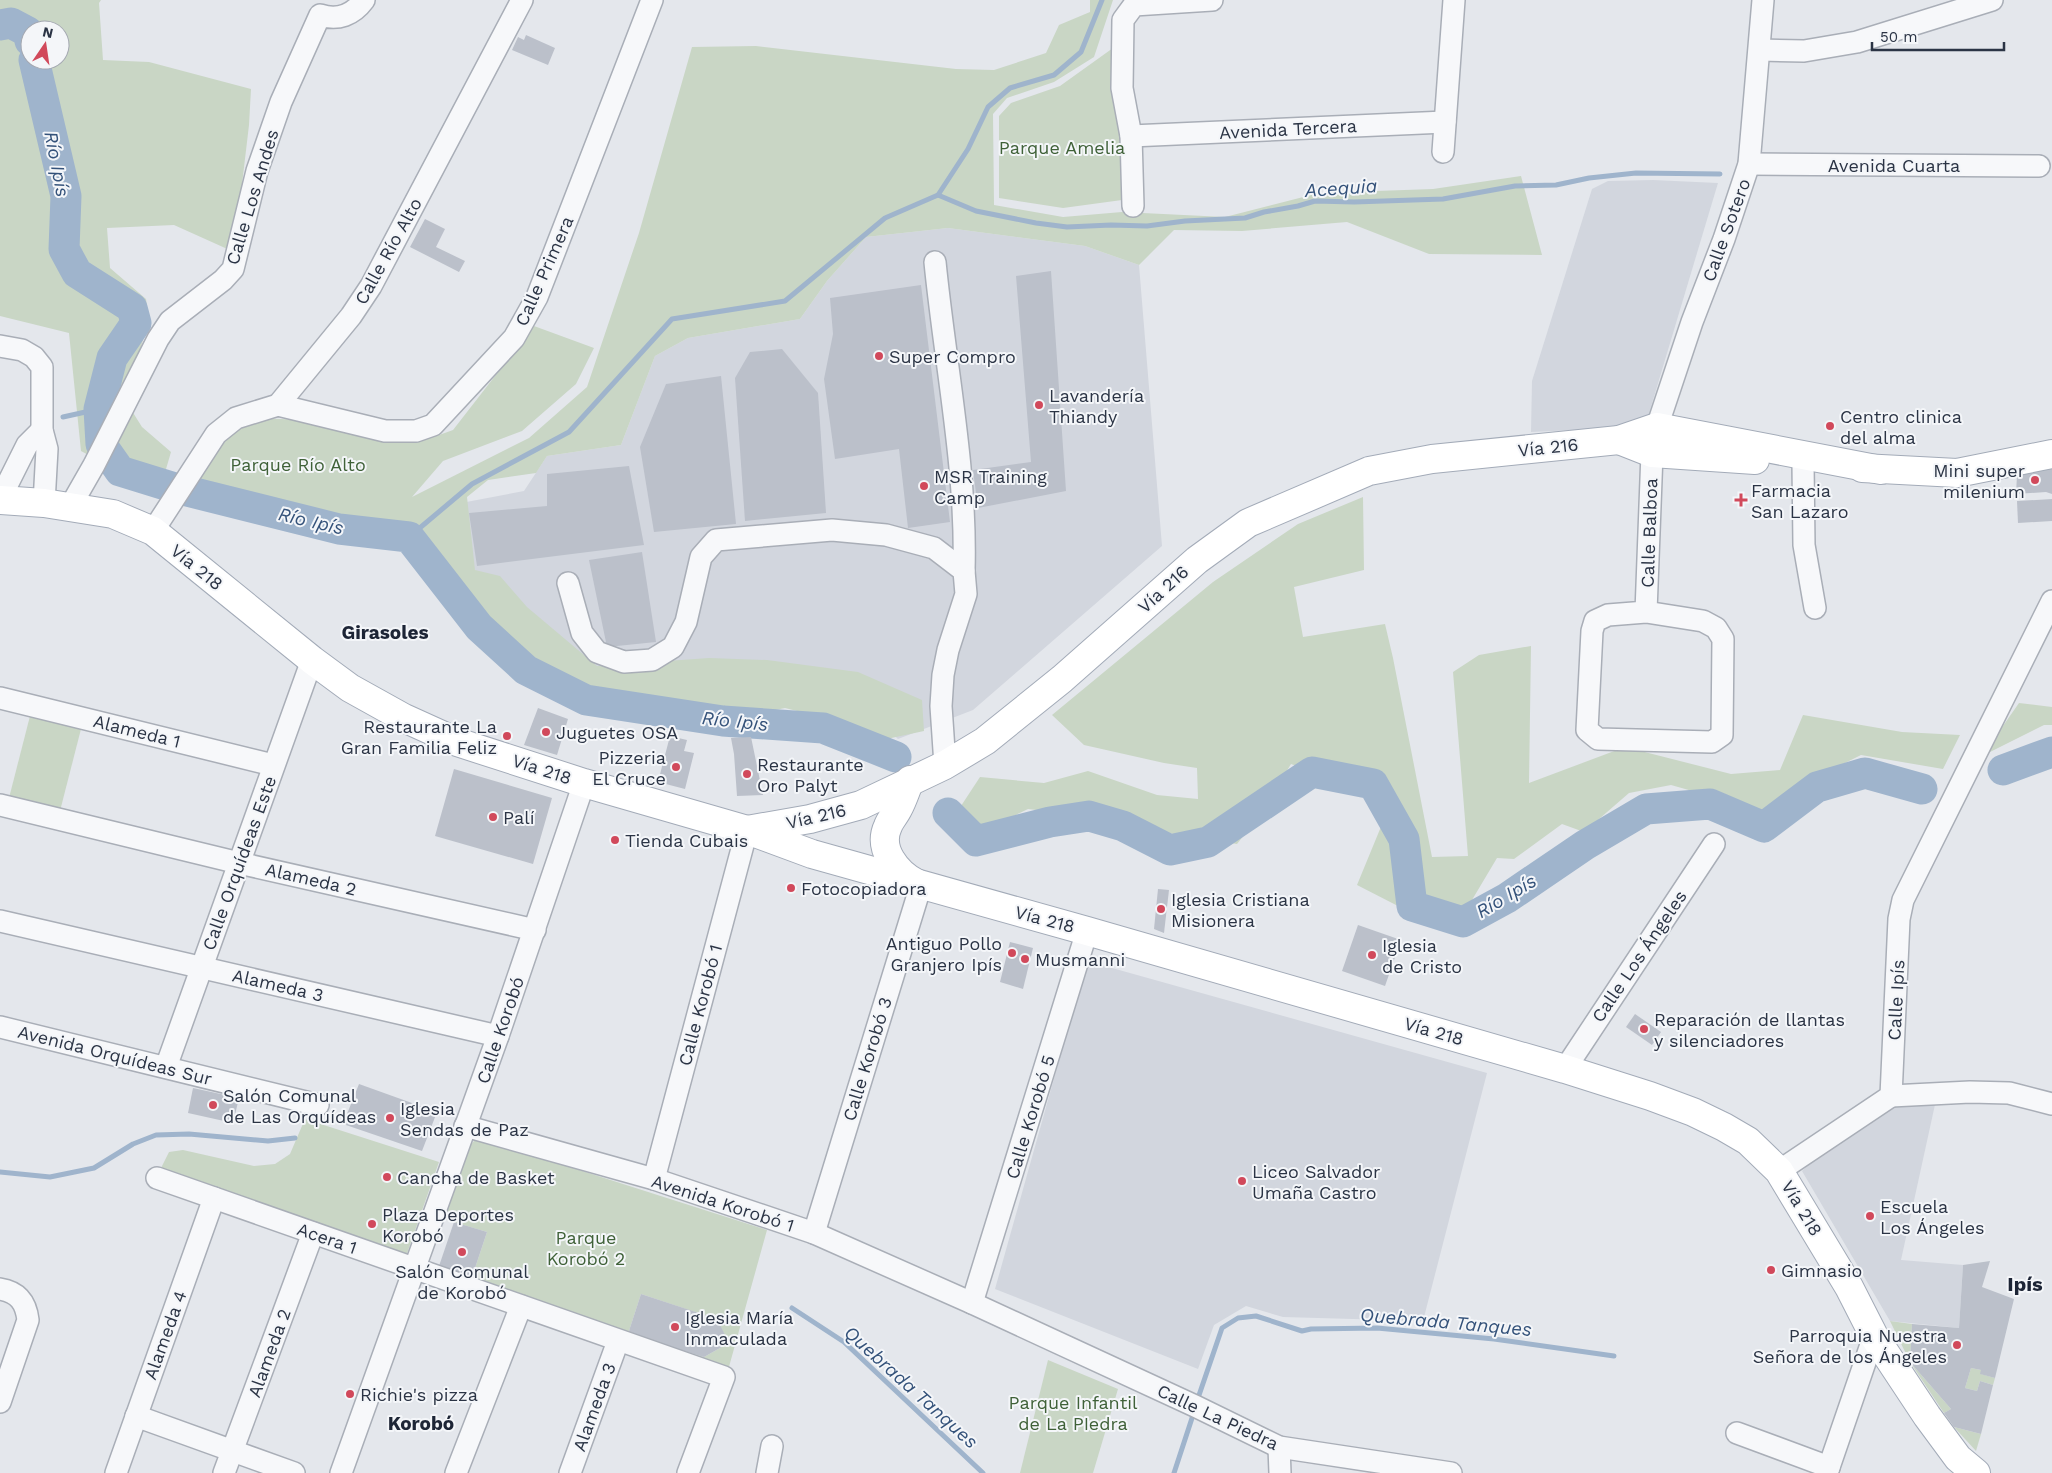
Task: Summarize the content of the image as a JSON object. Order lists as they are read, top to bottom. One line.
{"streets":{"main road":["Vía 216","Vía 218"],"street":["Avenida Tercera","Avenida Cuarta","Calle Los Andes","Calle Sotero","Calle Río Alto","Calle Primera","Calle Balboa","Alameda 1","Calle Orquídeas Este","Alameda 2","Calle Los Ángeles","Alameda 3","Calle Ipís","Calle Korobó 1","Calle Korobó","Avenida Orquídeas Sur","Calle Korobó 3","Calle Korobó 5","Avenida Korobó 1","Acera 1","Alameda 4","Calle La Piedra"]},"crossings":[["Avenida Cuarta","Calle Sotero"],["Calle Los Andes","Vía 218"],["Calle Sotero","Vía 216"],["Calle Sotero","Calle Balboa"],["Calle Río Alto","Calle Primera"],["Vía 216","Calle Balboa"],["Vía 216","Vía 218"],["Vía 216","Calle Korobó 1"],["Vía 218","Calle Orquídeas Este"],["Vía 218","Calle Los Ángeles"],["Vía 218","Calle Korobó 1"],["Vía 218","Calle Korobó"],["Vía 218","Calle Korobó 3"],["Vía 218","Calle Korobó 5"],["Alameda 1","Calle Orquídeas Este"],["Calle Orquídeas Este","Alameda 2"],["Calle Orquídeas Este","Alameda 3"],["Calle Orquídeas Este","Avenida Orquídeas Sur"],["Alameda 2","Calle Korobó"],["Alameda 2","Acera 1"],["Alameda 3","Calle Korobó"],["Alameda 3","Acera 1"],["Calle Korobó 1","Avenida Korobó 1"],["Calle Korobó","Avenida Korobó 1"],["Calle Korobó","Acera 1"],["Calle Korobó 3","Avenida Korobó 1"],["Calle Korobó 5","Avenida Korobó 1"],["Calle Korobó 5","Calle La Piedra"],["Avenida Korobó 1","Calle La Piedra"],["Acera 1","Alameda 4"]],"districts":["Girasoles","Ipís","Korobó"],"water":["Río Ipís","Acequia","Quebrada Tanques"],"parks":["Parque Amelia","Parque Río Alto","Parque Korobó 2","Parque Infantil de La PIedra"],"places":{"other":["Super Compro","Lavandería Thiandy","Centro clinica del alma","Mini super milenium","MSR Training Camp","Juguetes OSA","Restaurante La Gran Familia Feliz","Pizzeria El Cruce","Restaurante Oro Palyt","Palí","Tienda Cubais","Fotocopiadora","Iglesia Cristiana Misionera","Antiguo Pollo Granjero Ipís","Iglesia de Cristo","Musmanni","Reparación de llantas y silenciadores","Salón Comunal de Las Orquídeas","Iglesia Sendas de Paz","Cancha de Basket","Liceo Salvador Umaña Castro","Escuela Los Ángeles","Plaza Deportes Korobó","Salón Comunal de Korobó","Gimnasio","Iglesia María Inmaculada","Parroquia Nuestra Señora de los Ángeles","Richie's pizza"],"health":["Farmacia San Lazaro"]},"scale_bar":"50 m","north":"top"}
